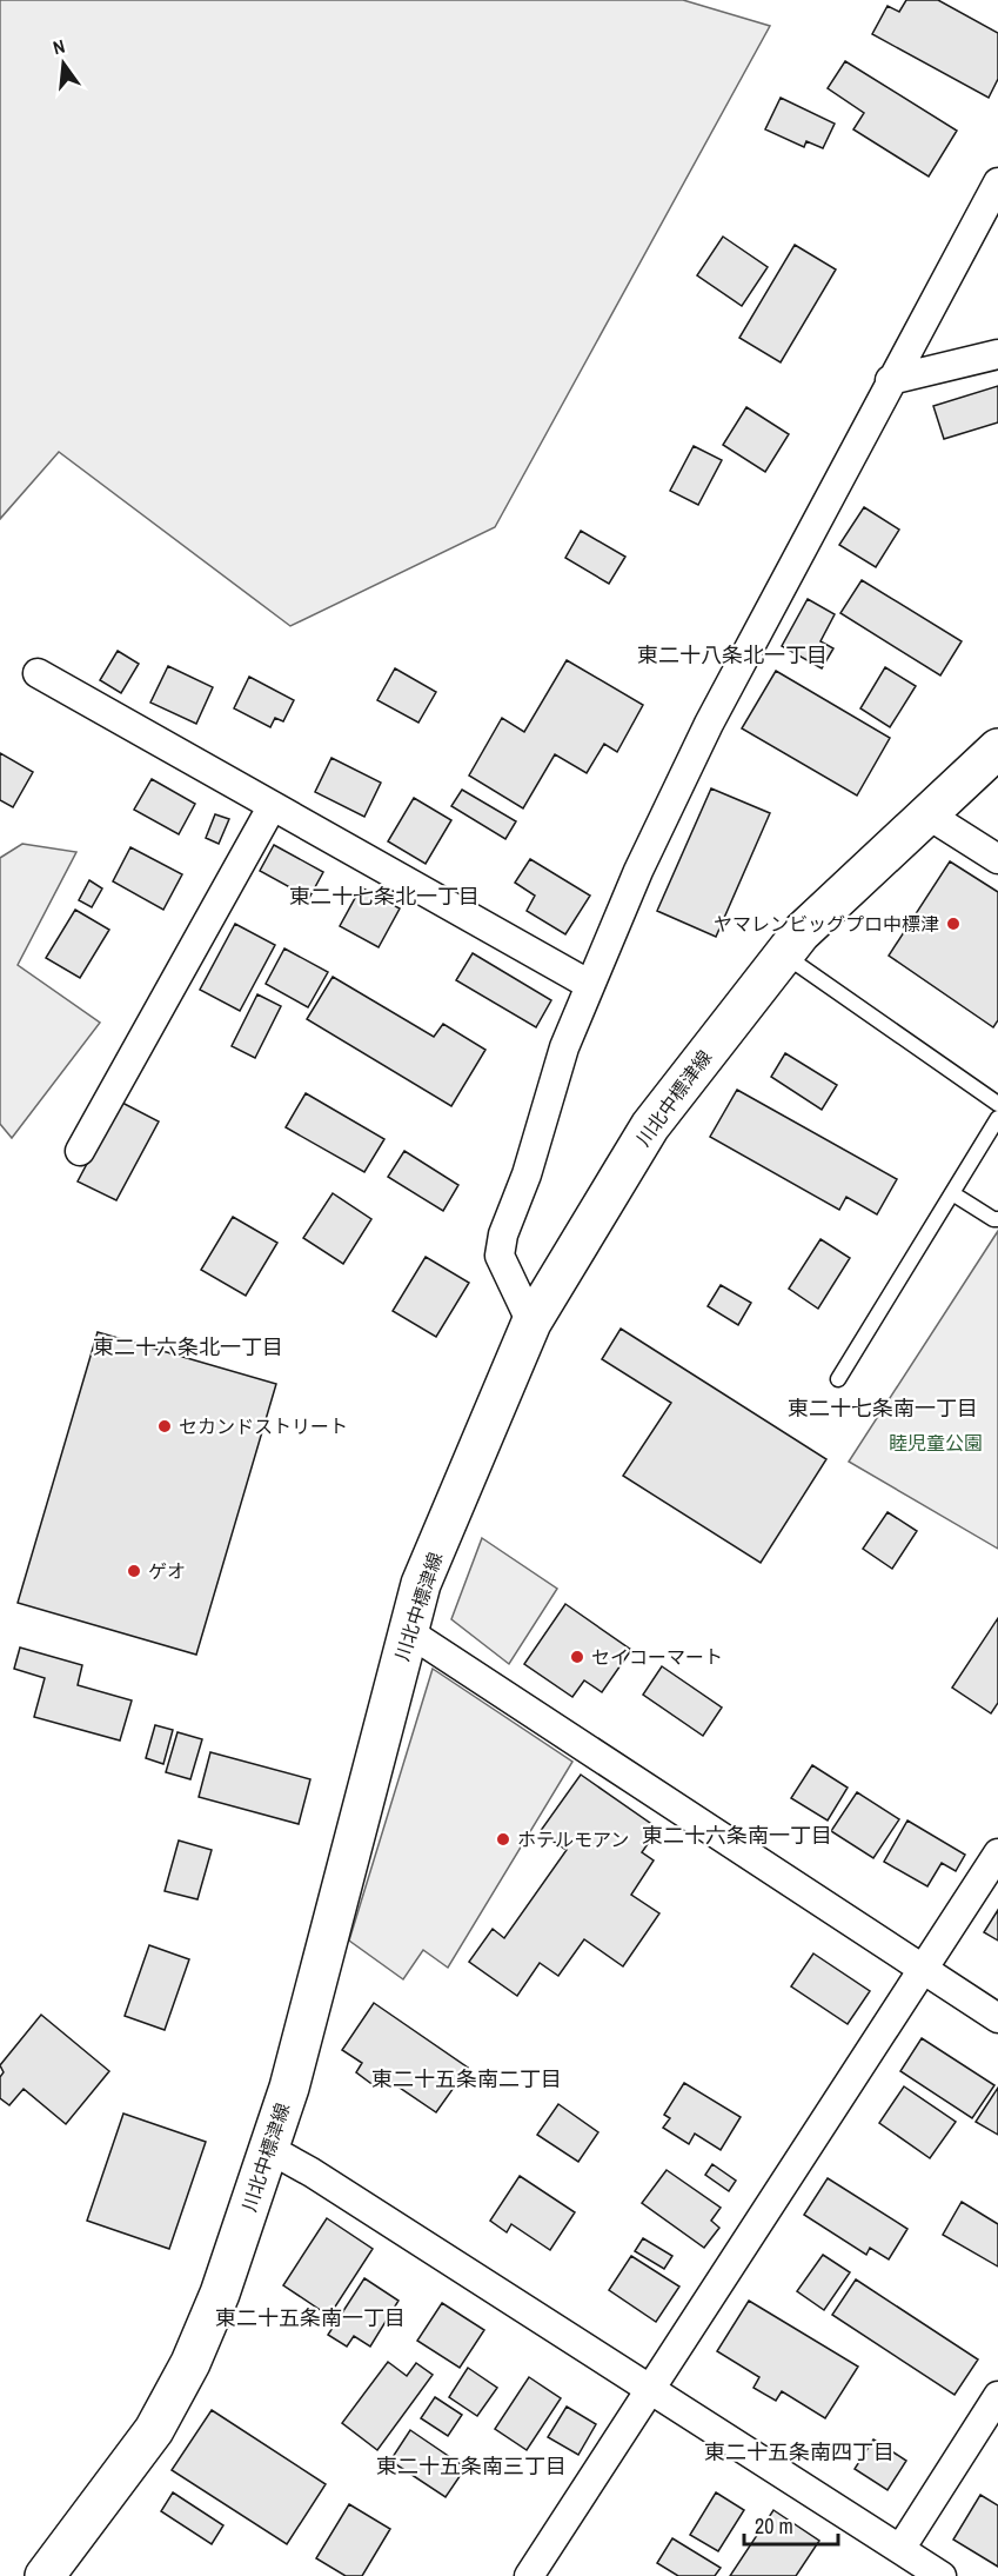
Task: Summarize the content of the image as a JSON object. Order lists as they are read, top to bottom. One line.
{"streets":{"main road":["川北中標津線"]},"districts":["東二十八条北一丁目","東二十七条北一丁目","東二十六条北一丁目","東二十七条南一丁目","東二十六条南一丁目","東二十五条南二丁目","東二十五条南一丁目","東二十五条南四丁目","東二十五条南三丁目"],"parks":["睦児童公園"],"places":["ヤマレンビッグプロ中標津","セカンドストリート","ゲオ","セイコーマート","ホテルモアン"],"scale_bar":"20 m","north":"top"}
